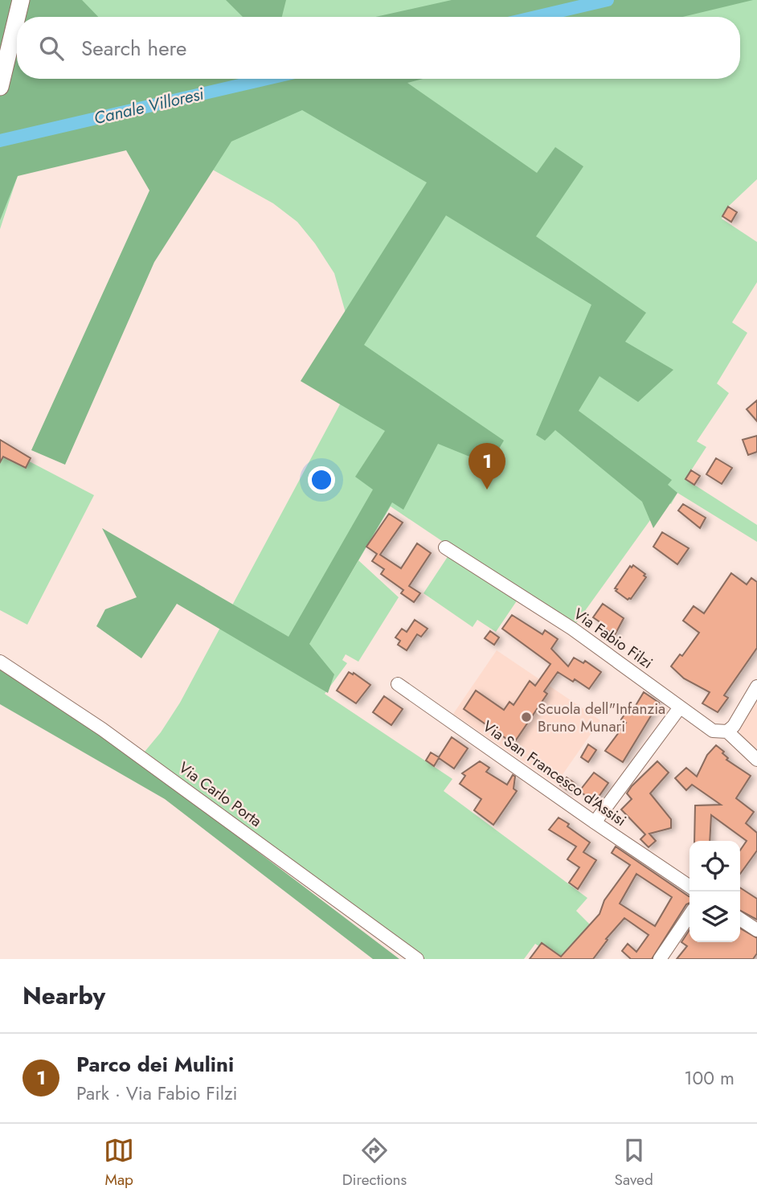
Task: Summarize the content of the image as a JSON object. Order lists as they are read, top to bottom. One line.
{"streets":{"street":["Via Fabio Filzi","Via San Francesco d'Assisi","Via Carlo Porta"]},"water":["Canale Villoresi"],"places":["Scuola dell\"Infanzia Bruno Munari"],"page":{"search":"Search here","pins":"1","heading":"Nearby","list":[{"mark":"1","name":"Parco dei Mulini","note":"Park · Via Fabio Filzi","value":"100 m"}],"nav":["Map","Directions","Saved"]}}
